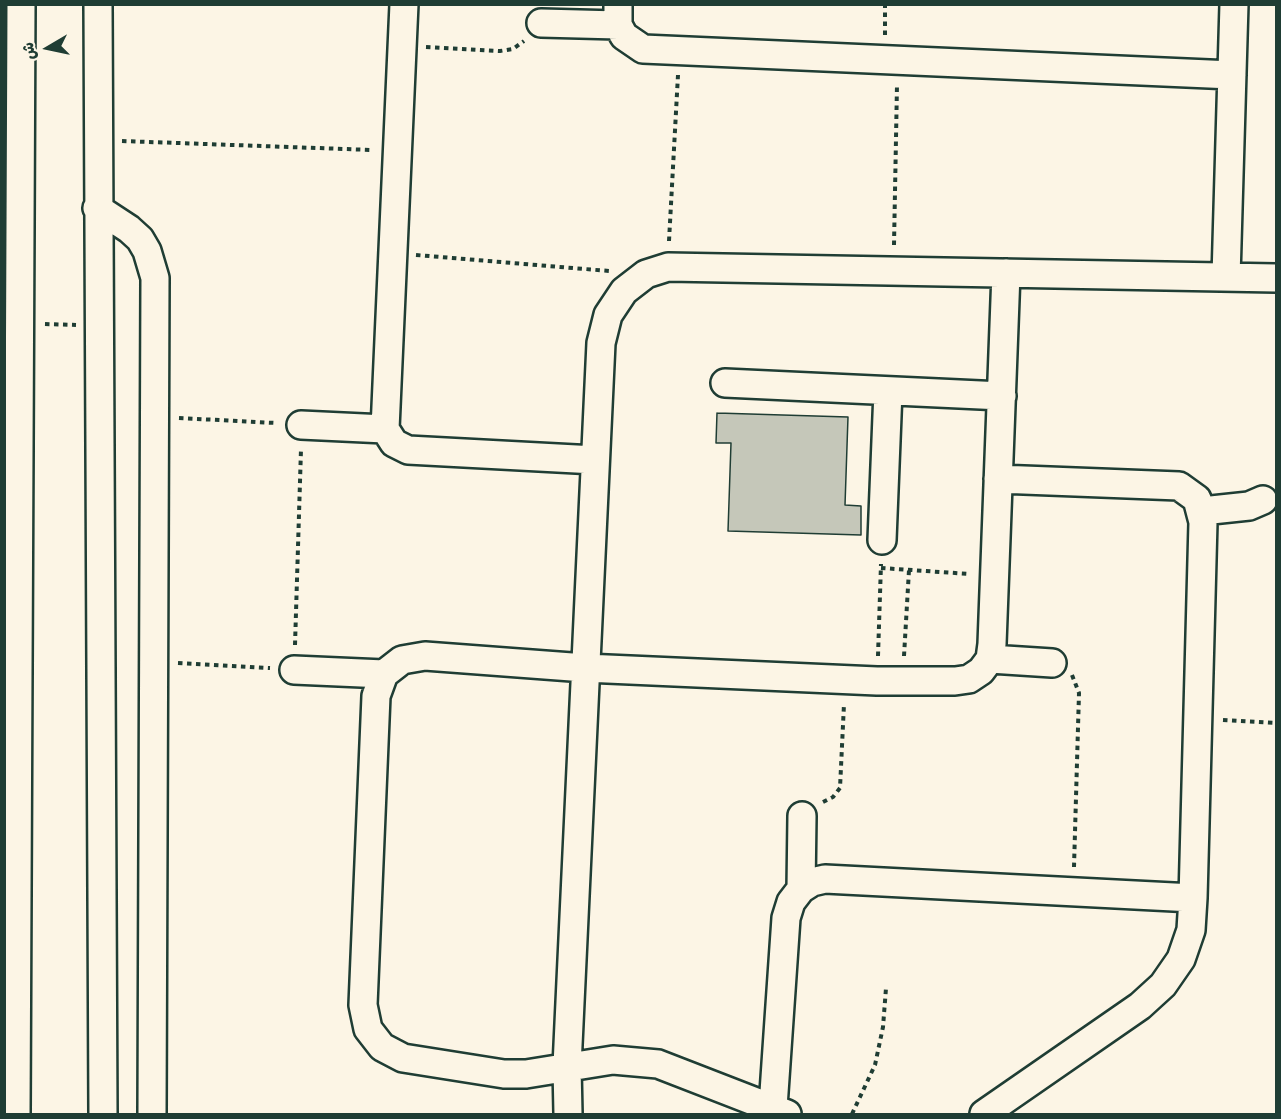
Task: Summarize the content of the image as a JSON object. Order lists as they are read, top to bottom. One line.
{"north":"left"}
